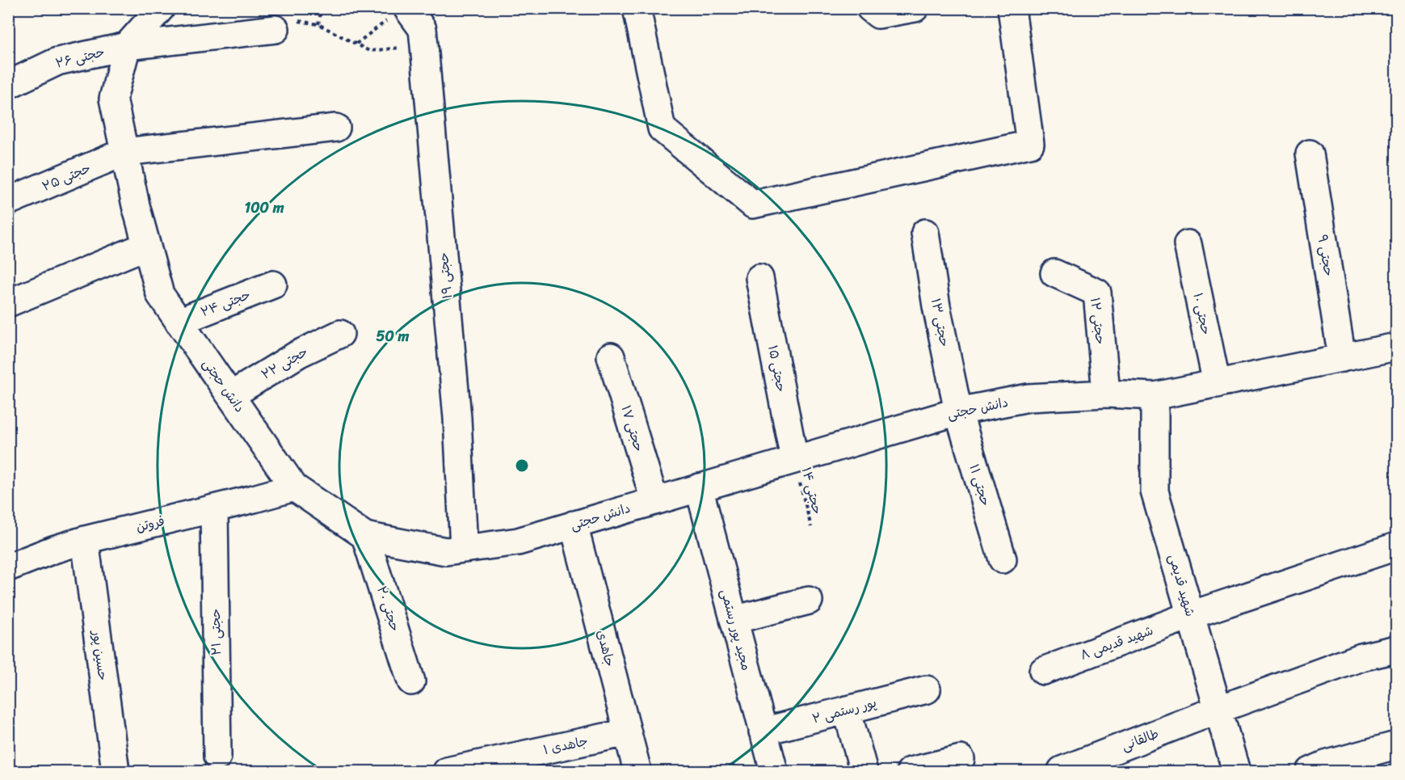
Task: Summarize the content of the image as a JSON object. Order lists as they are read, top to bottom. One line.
{"streets":{"street":["حجتی ۲۶","حجتی ۲۵","حجتی ۹","حجتی ۱۹","حجتی ۲۴","حجتی ۱۰","حجتی ۱۲","حجتی ۱۳","حجتی ۲۲","حجتی ۱۵","دانش حجتی","حجتی ۱۷","حجتی ۱۱","فروتن","شهید قدیمی","حجتی ۲۰","مجید پور رستمی","حجتی ۲۱","شهید قدیمی ۸","جاهدی","حسین پور","پور رستمی ۲","طالقانی","جاهدی ۱"],"path":["حجتی ۱۴"]},"crossings":[["حجتی ۲۶","دانش حجتی"],["حجتی ۲۵","دانش حجتی"],["حجتی ۹","دانش حجتی"],["حجتی ۱۹","دانش حجتی"],["حجتی ۲۴","دانش حجتی"],["حجتی ۱۰","دانش حجتی"],["حجتی ۱۲","دانش حجتی"],["حجتی ۱۳","دانش حجتی"],["حجتی ۱۳","حجتی ۱۱"],["حجتی ۲۲","دانش حجتی"],["حجتی ۱۵","دانش حجتی"],["حجتی ۱۵","حجتی ۱۴"],["دانش حجتی","حجتی ۱۷"],["دانش حجتی","حجتی ۱۱"],["دانش حجتی","حجتی ۱۴"],["دانش حجتی","فروتن"],["دانش حجتی","شهید قدیمی"],["دانش حجتی","حجتی ۲۰"],["دانش حجتی","مجید پور رستمی"],["دانش حجتی","جاهدی"],["فروتن","حجتی ۲۱"],["فروتن","حسین پور"],["شهید قدیمی","شهید قدیمی ۸"],["شهید قدیمی","طالقانی"],["مجید پور رستمی","پور رستمی ۲"],["جاهدی","جاهدی ۱"]],"rings":["100 m","50 m"]}
